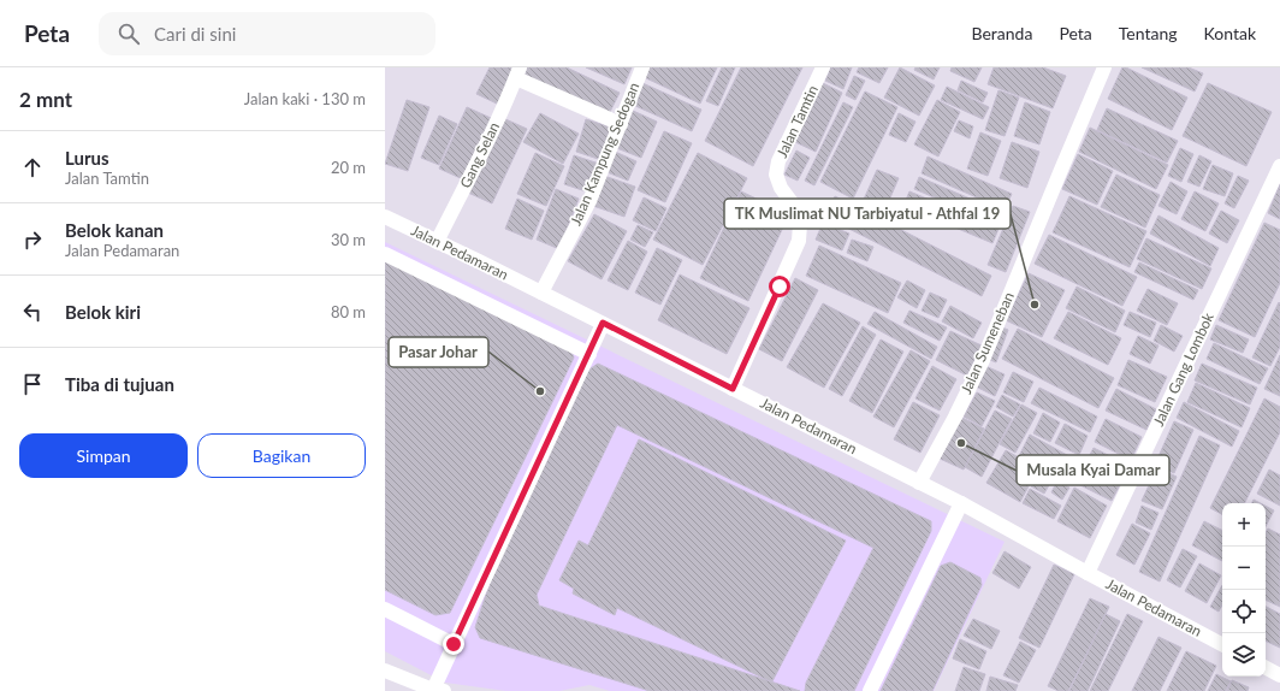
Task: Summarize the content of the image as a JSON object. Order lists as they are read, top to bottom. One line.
{"streets":{"street":["Jalan Tamtin","Jalan Kampung Sedogan","Gang Selan","Jalan Pedamaran","Jalan Sumeneban","Jalan Gang Lombok"]},"crossings":[["Jalan Tamtin","Jalan Pedamaran"],["Jalan Kampung Sedogan","Jalan Pedamaran"],["Gang Selan","Jalan Pedamaran"],["Jalan Pedamaran","Jalan Sumeneban"],["Jalan Pedamaran","Jalan Gang Lombok"]],"places":["TK Muslimat NU Tarbiyatul - Athfal 19","Pasar Johar","Musala Kyai Damar"],"page":{"header":"Peta","search":"Cari di sini","nav":["Beranda","Peta","Tentang","Kontak"],"heading":["2 mnt","Jalan kaki · 130 m"],"list":[["Lurus","Jalan Tamtin","20 m"],["Belok kanan","Jalan Pedamaran","30 m"],["Belok kiri","80 m"],"Tiba di tujuan"],"buttons":["Simpan","Bagikan"],"map_buttons":["+","−"]}}
